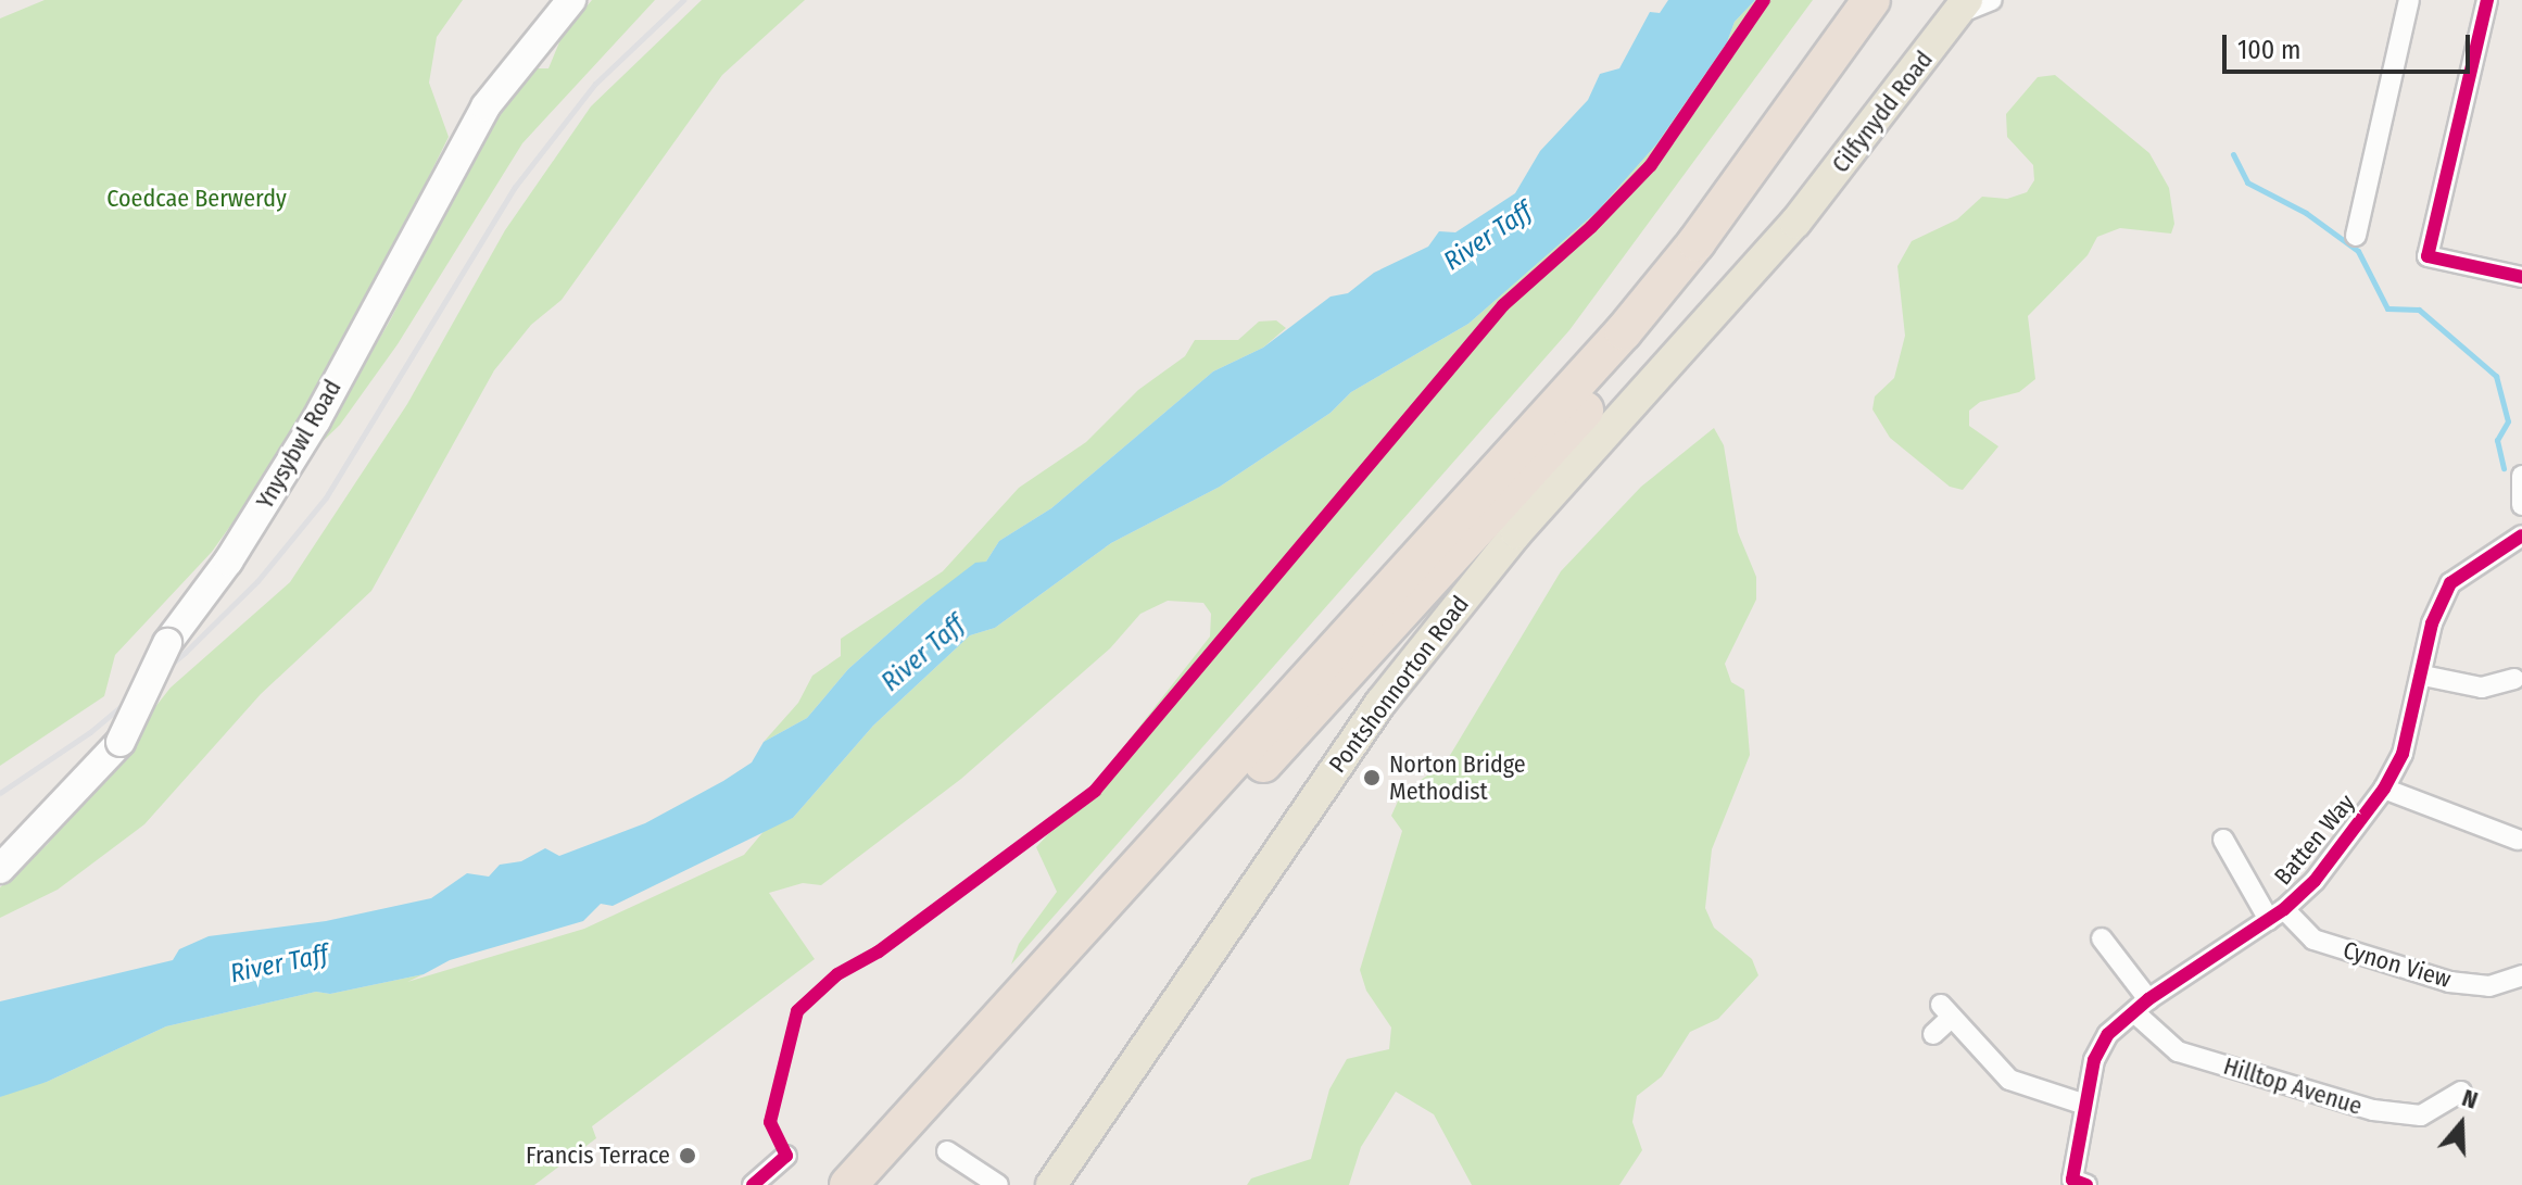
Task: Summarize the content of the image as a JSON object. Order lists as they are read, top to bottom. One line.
{"streets":{"main road":["Cilfynydd Road","Ynysybwl Road","Pontshonnorton Road"],"street":["Batten Way","Cynon View","Hilltop Avenue"]},"crossings":[["Cilfynydd Road","Pontshonnorton Road"],["Batten Way","Cynon View"],["Batten Way","Hilltop Avenue"]],"water":["River Taff"],"parks":["Coedcae Berwerdy"],"places":["Norton Bridge Methodist","Francis Terrace"],"scale_bar":"100 m","north":"top"}
